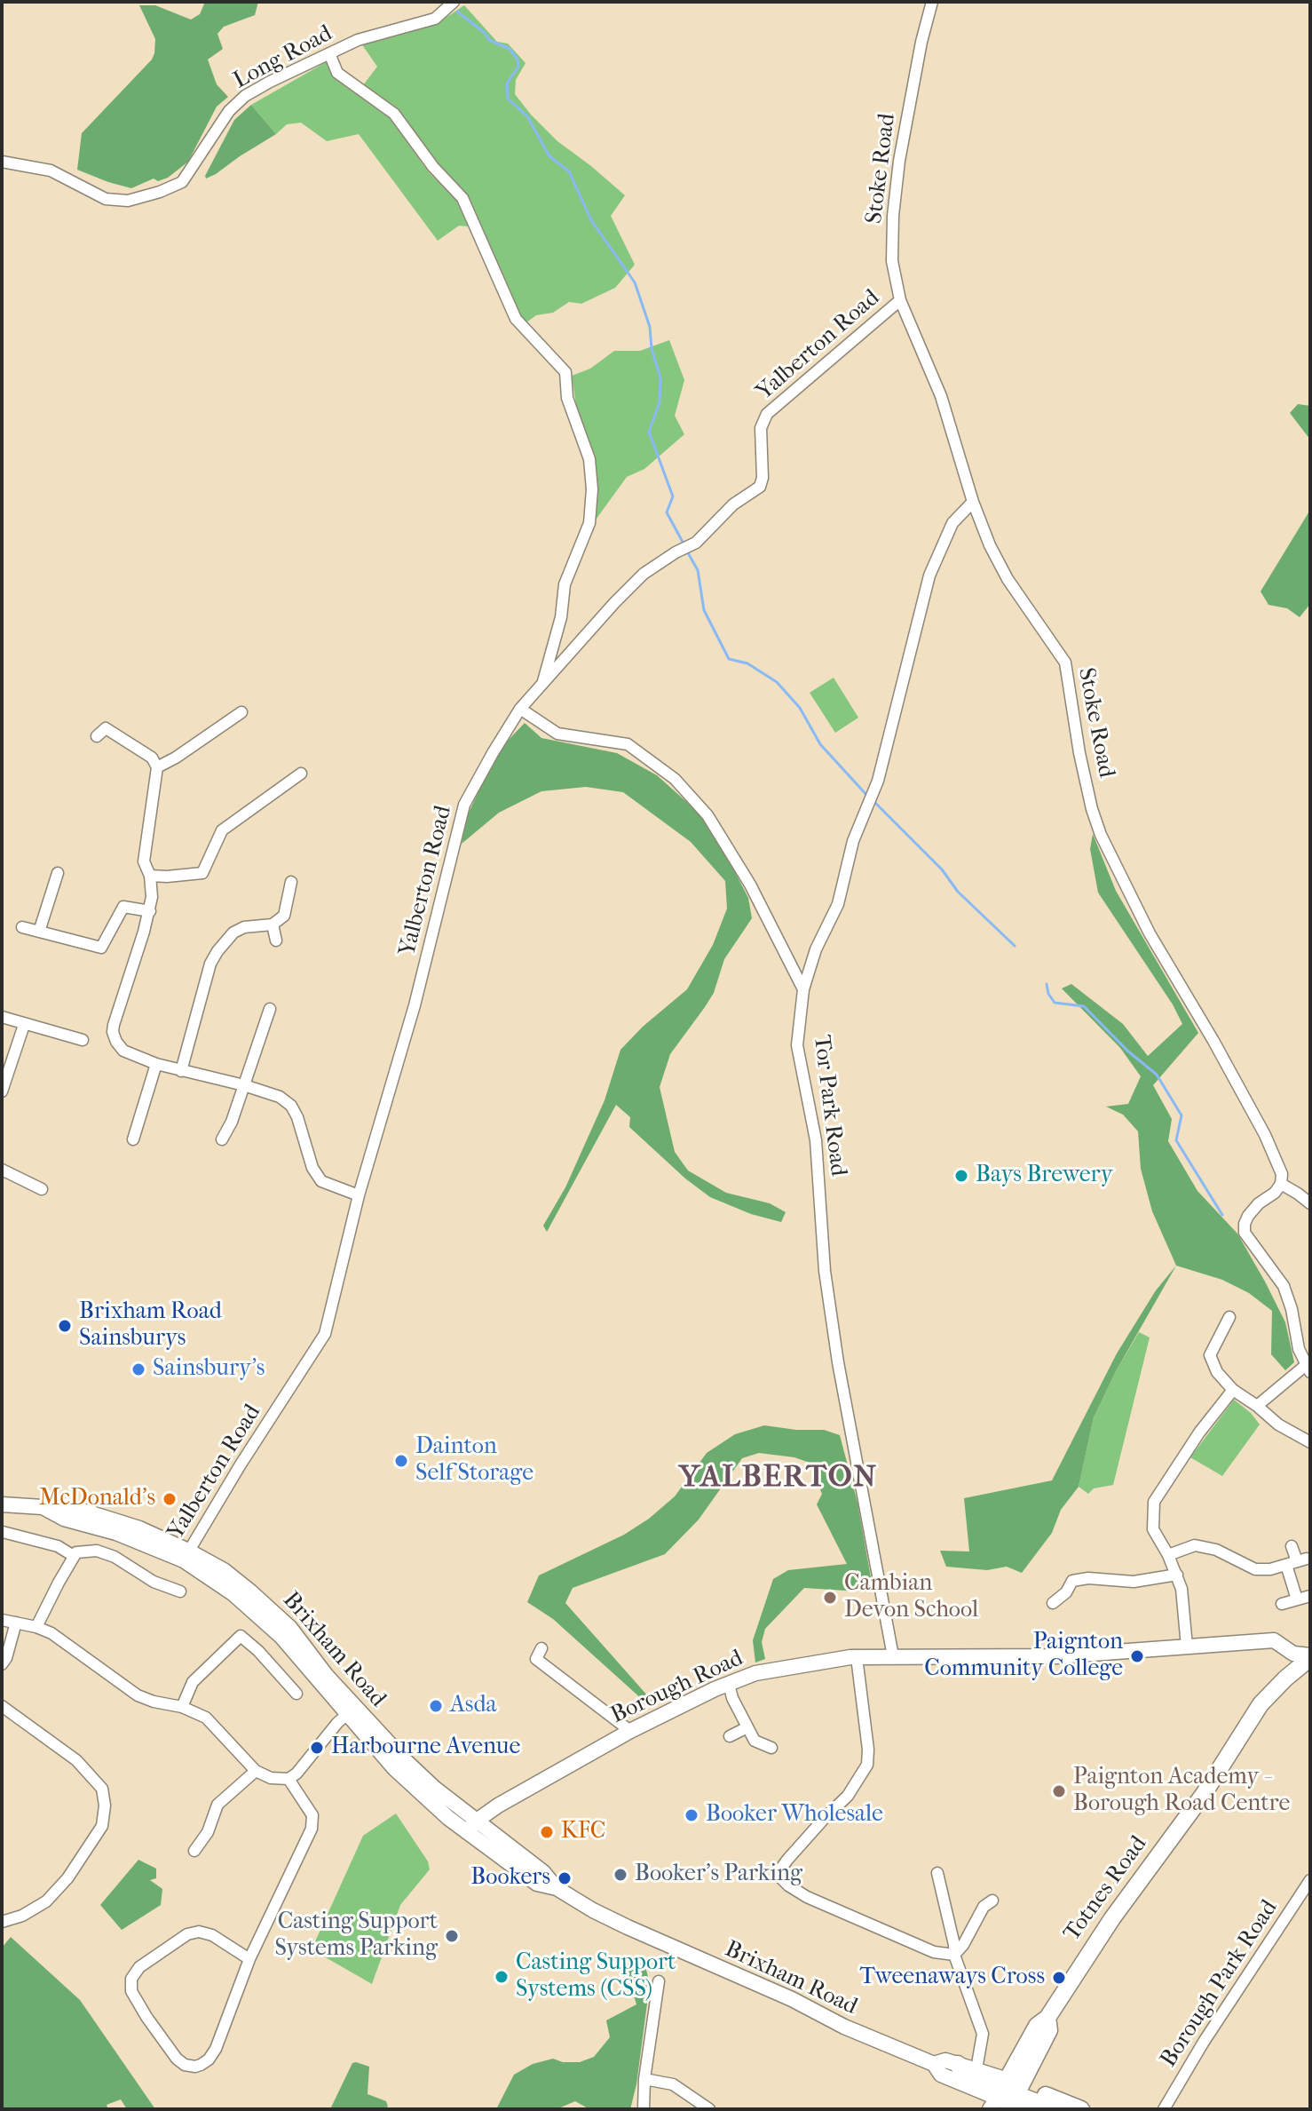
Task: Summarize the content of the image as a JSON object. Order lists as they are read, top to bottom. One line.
{"streets":{"highway":["Totnes Road"],"main road":["Brixham Road","Borough Road"],"street":["Long Road","Stoke Road","Yalberton Road","Tor Park Road","Borough Park Road"]},"crossings":[["Stoke Road","Yalberton Road"],["Stoke Road","Tor Park Road"],["Yalberton Road","Brixham Road"],["Tor Park Road","Borough Road"],["Brixham Road","Borough Road"],["Brixham Road","Totnes Road"],["Borough Road","Totnes Road"]],"districts":["YALBERTON"],"places":["Bays Brewery","Brixham Road Sainsburys","Sainsbury's","Dainton Self Storage","McDonald's","Cambian Devon School","Paignton Community College","Asda","Harbourne Avenue","Paignton Academy - Borough Road Centre","Booker Wholesale","KFC","Booker's Parking","Bookers","Casting Support Systems Parking","Casting Support Systems (CSS)","Tweenaways Cross"]}
